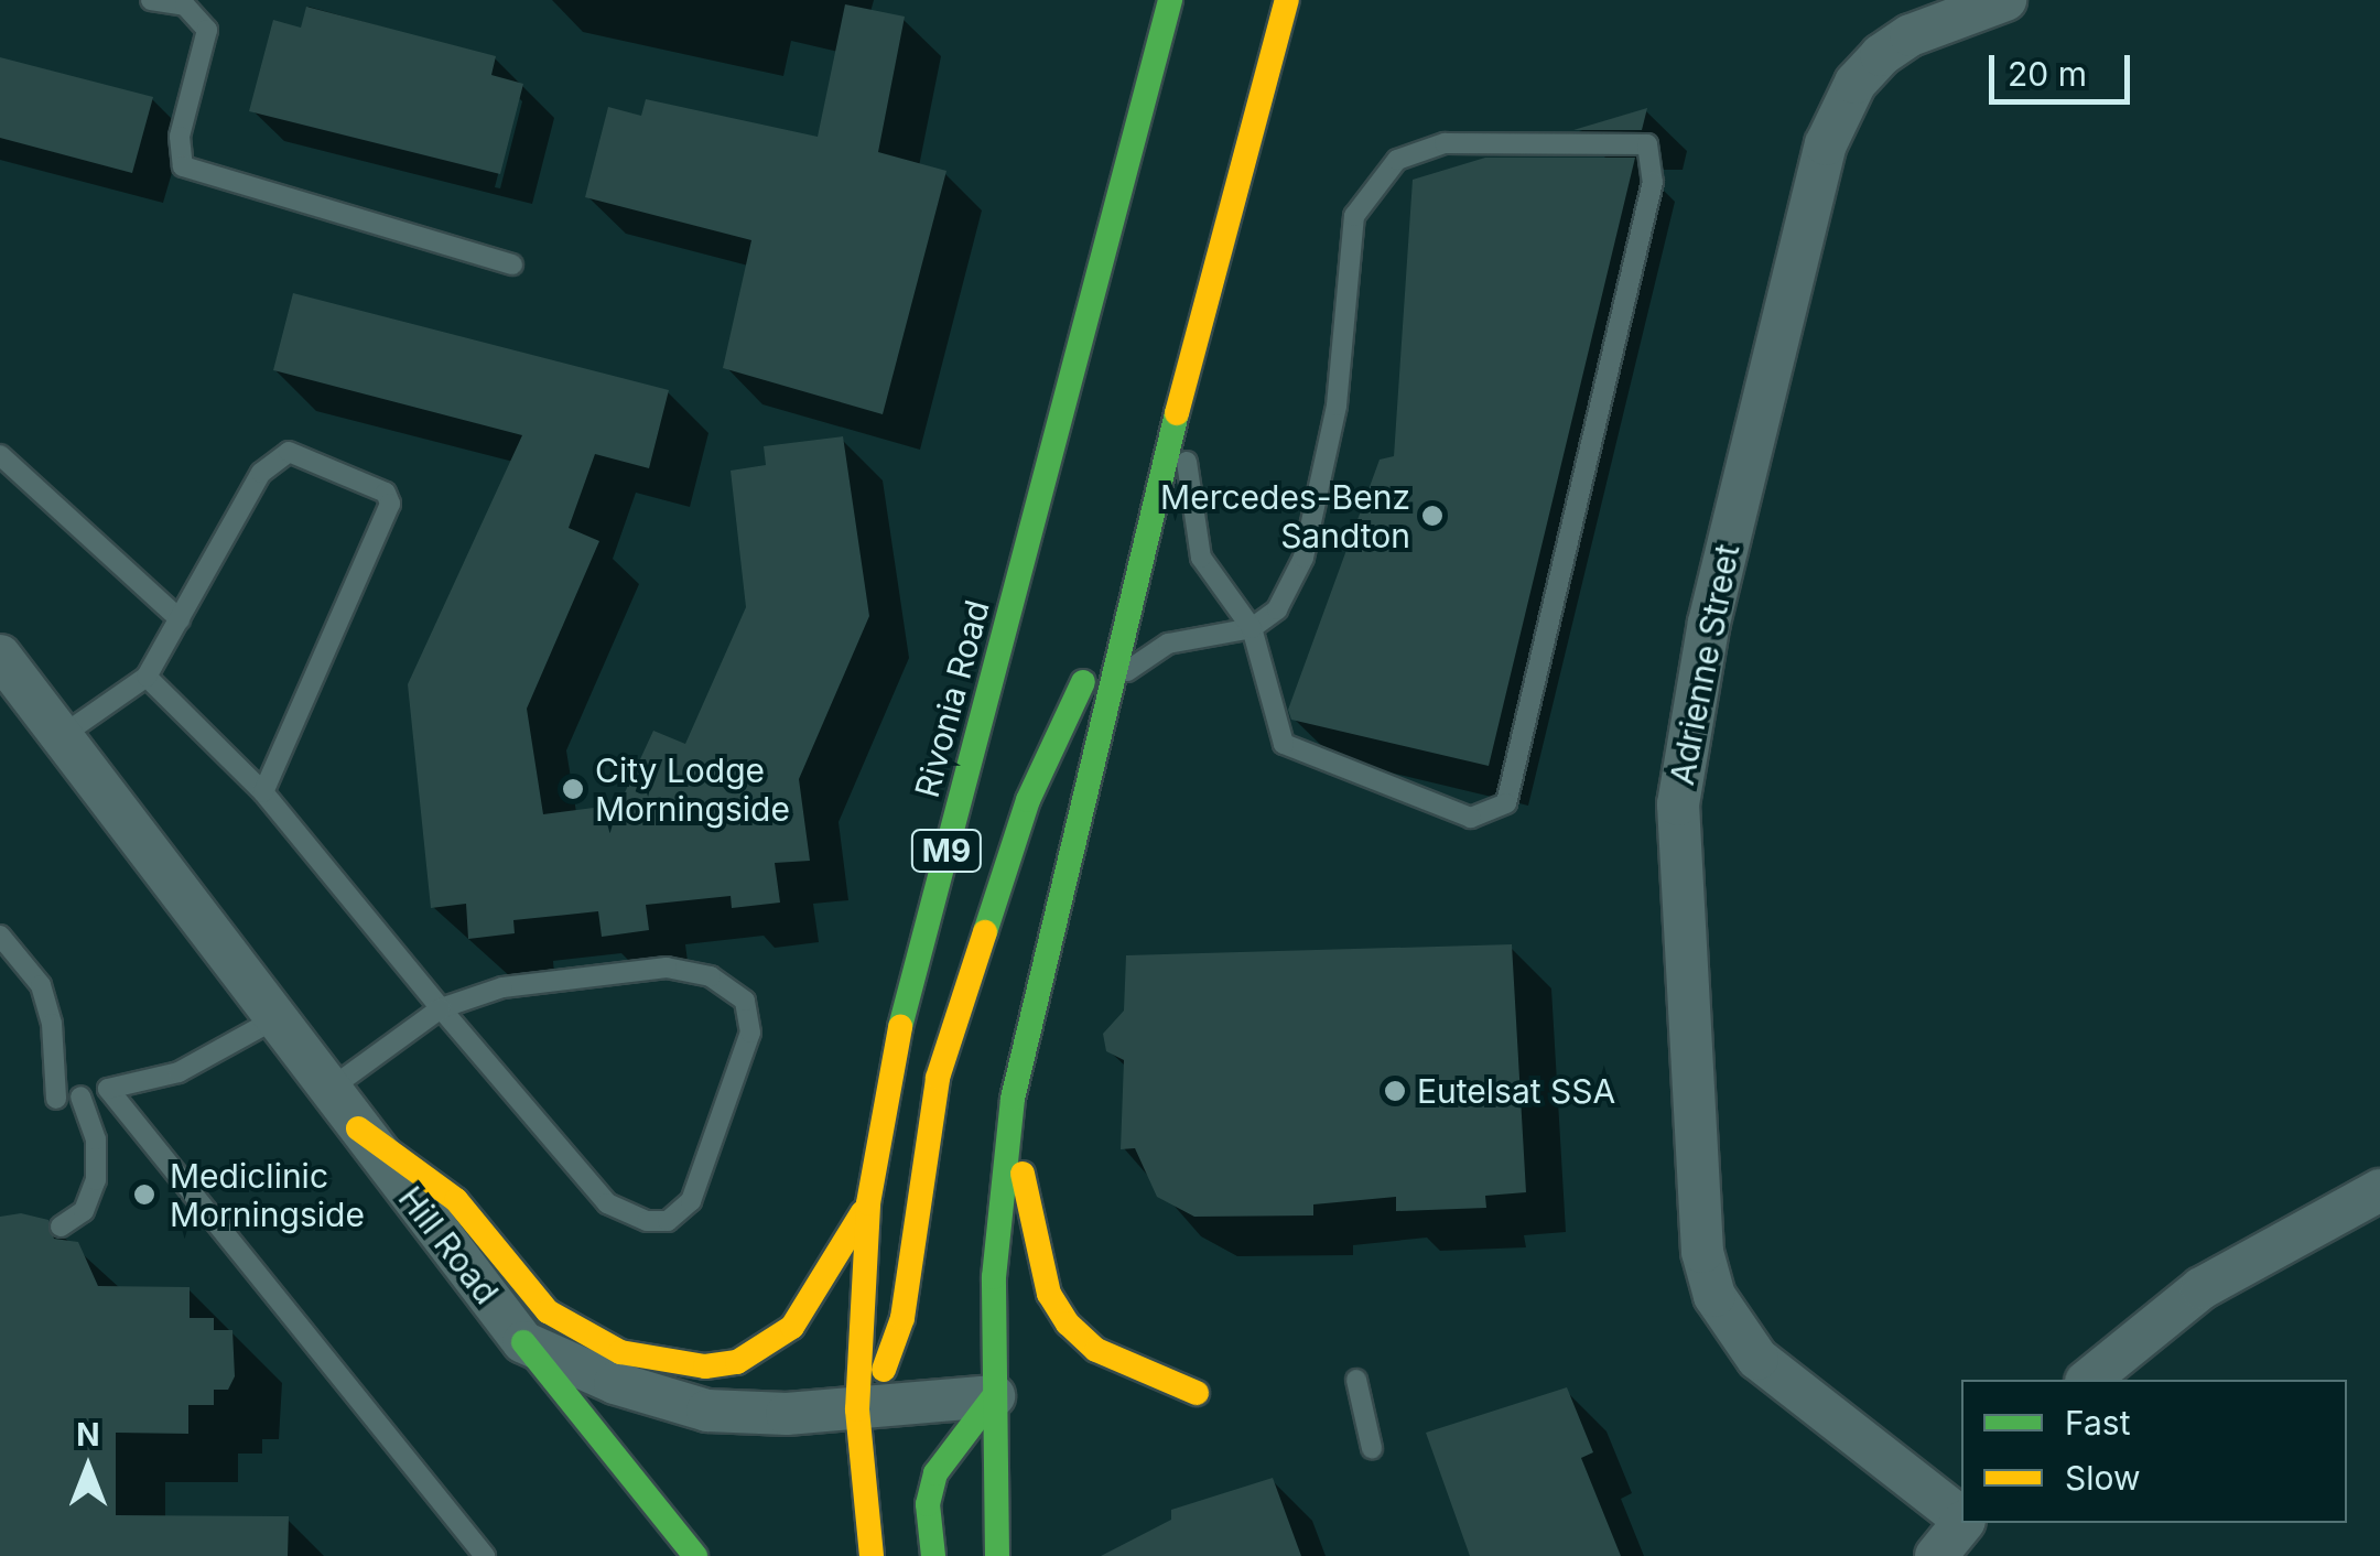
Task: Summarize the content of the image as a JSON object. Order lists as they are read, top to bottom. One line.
{"streets":{"main road":["Rivonia Road","M9"],"street":["Adrienne Street","Hill Road"]},"crossings":[["Rivonia Road","Hill Road"]],"places":["Mercedes-Benz Sandton","City Lodge Morningside","Eutelsat SSA","Mediclinic Morningside"],"legend":["Fast","Slow"],"scale_bar":"20 m","north":"top"}
